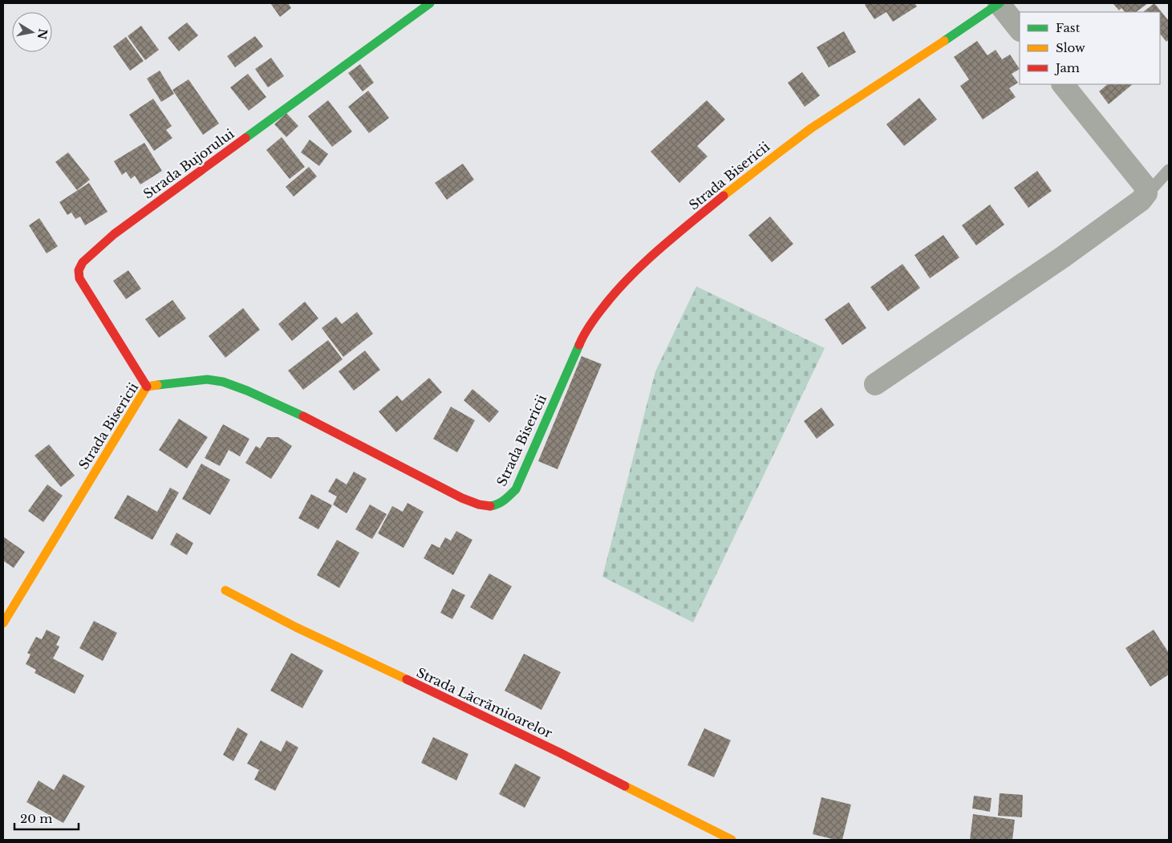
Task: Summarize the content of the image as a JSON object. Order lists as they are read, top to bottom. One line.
{"streets":{"street":["Strada Bujorului","Strada Bisericii","Strada Lăcrămioarelor"]},"crossings":[["Strada Bujorului","Strada Bisericii"]],"legend":["Fast","Slow","Jam"],"scale_bar":"20 m","north":"right"}
